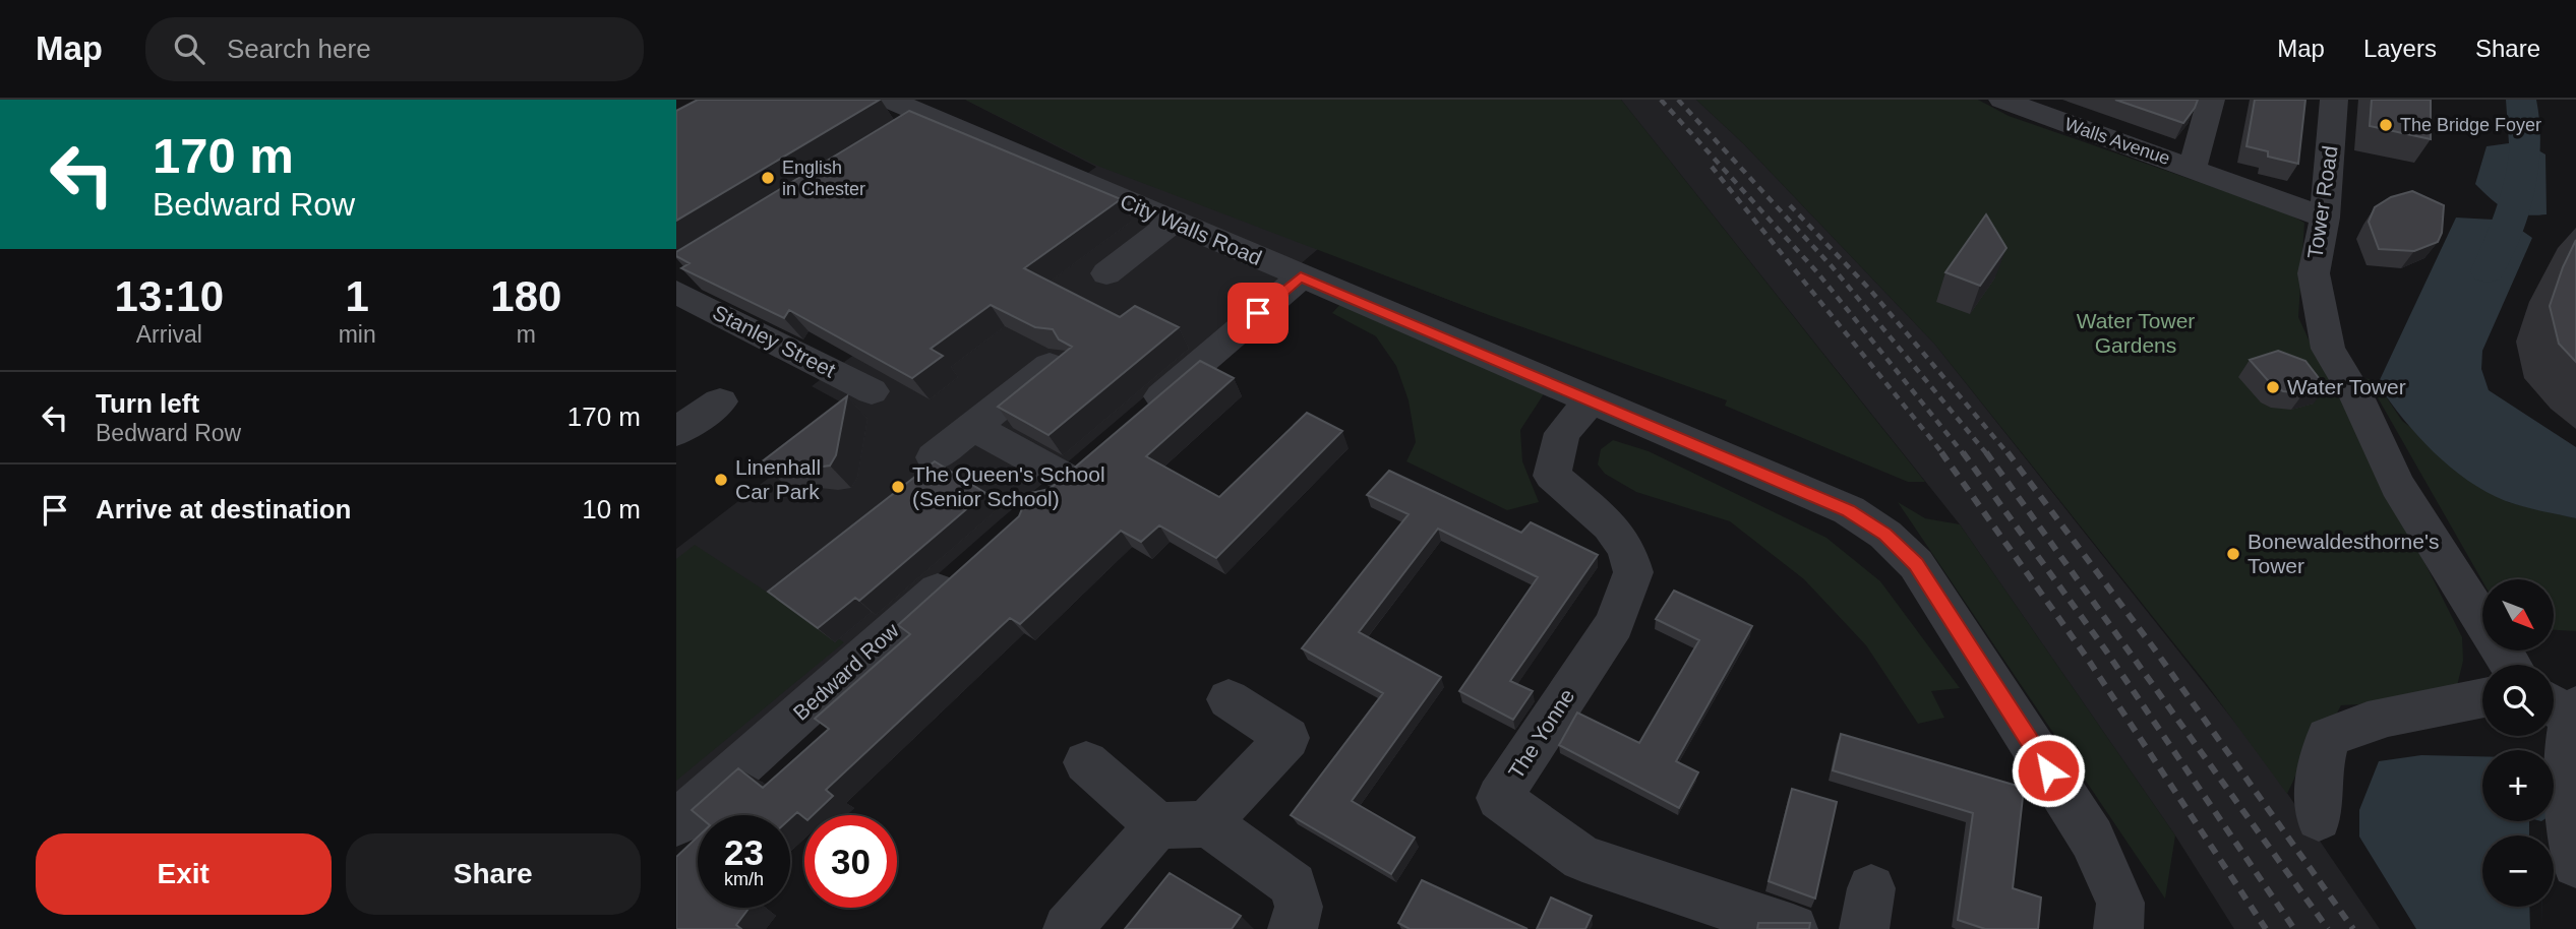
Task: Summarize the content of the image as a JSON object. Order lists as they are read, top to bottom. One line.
{"streets":{"street":["Walls Avenue","Tower Road","City Walls Road","Stanley Street","Bedward Row","The Yonne"]},"crossings":[["Walls Avenue","Tower Road"],["City Walls Road","The Yonne"]],"parks":["Water Tower Gardens"],"places":["The Bridge Foyer","English in Chester","Water Tower","Linenhall Car Park","The Queen's School (Senior School)","Bonewaldesthorne's Tower"],"north":"bottom right","page":{"header":"Map","search":"Search here","nav":["Map","Layers","Share"],"turn":["170 m","Bedward Row"],"eta":["13:10","Arrival","1","min","180","m"],"list":[{"name":"Turn left","note":"Bedward Row","value":"170 m"},{"name":"Arrive at destination","value":"10 m"}],"map_buttons":["+","−"],"speed":"23 km/h","limit":"30","buttons":["Exit","Share"]}}
